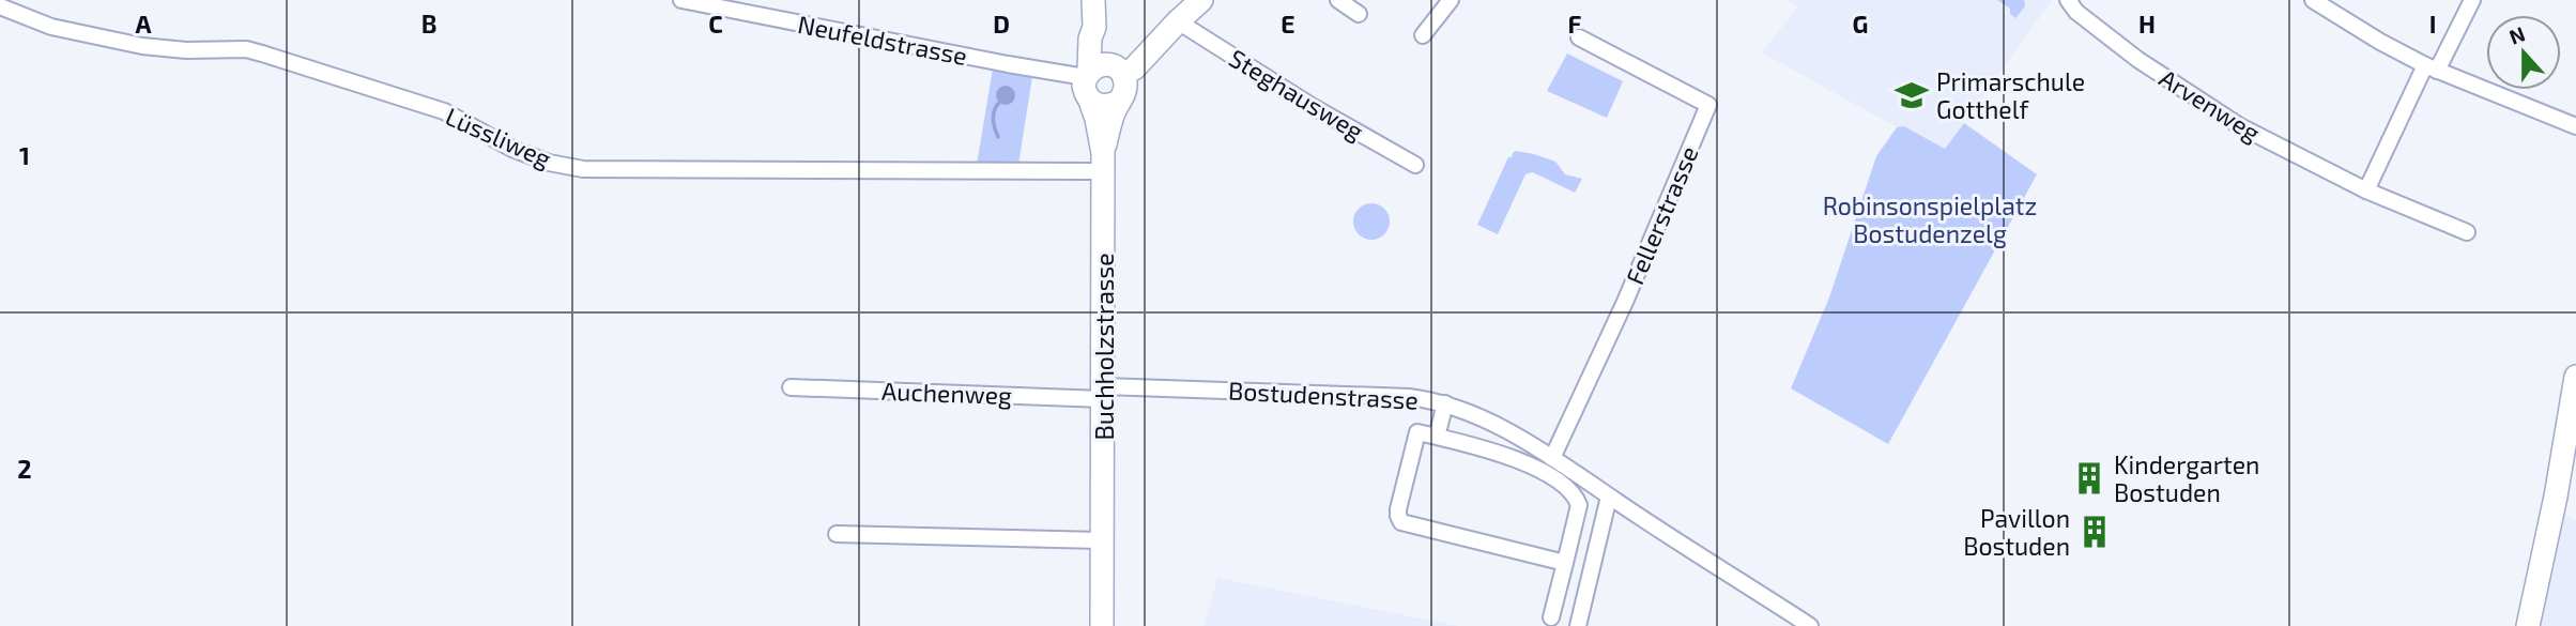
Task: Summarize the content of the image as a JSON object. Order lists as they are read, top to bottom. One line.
{"streets":{"street":["Neufeldstrasse","Steghausweg","Arvenweg","Lüssliweg","Fellerstrasse","Buchholzstrasse","Auchenweg","Bostudenstrasse"]},"crossings":[["Neufeldstrasse","Buchholzstrasse"],["Lüssliweg","Buchholzstrasse"],["Fellerstrasse","Bostudenstrasse"],["Buchholzstrasse","Auchenweg"],["Buchholzstrasse","Bostudenstrasse"],["Auchenweg","Bostudenstrasse"]],"parks":["Robinsonspielplatz Bostudenzelg"],"places":{"school or university":["Primarschule Gotthelf"],"building":["Kindergarten Bostuden","Pavillon Bostuden"]},"north":"top","grid":{"columns":["A","B","C","D","E","F","G","H","I"],"rows":["1","2"]}}
